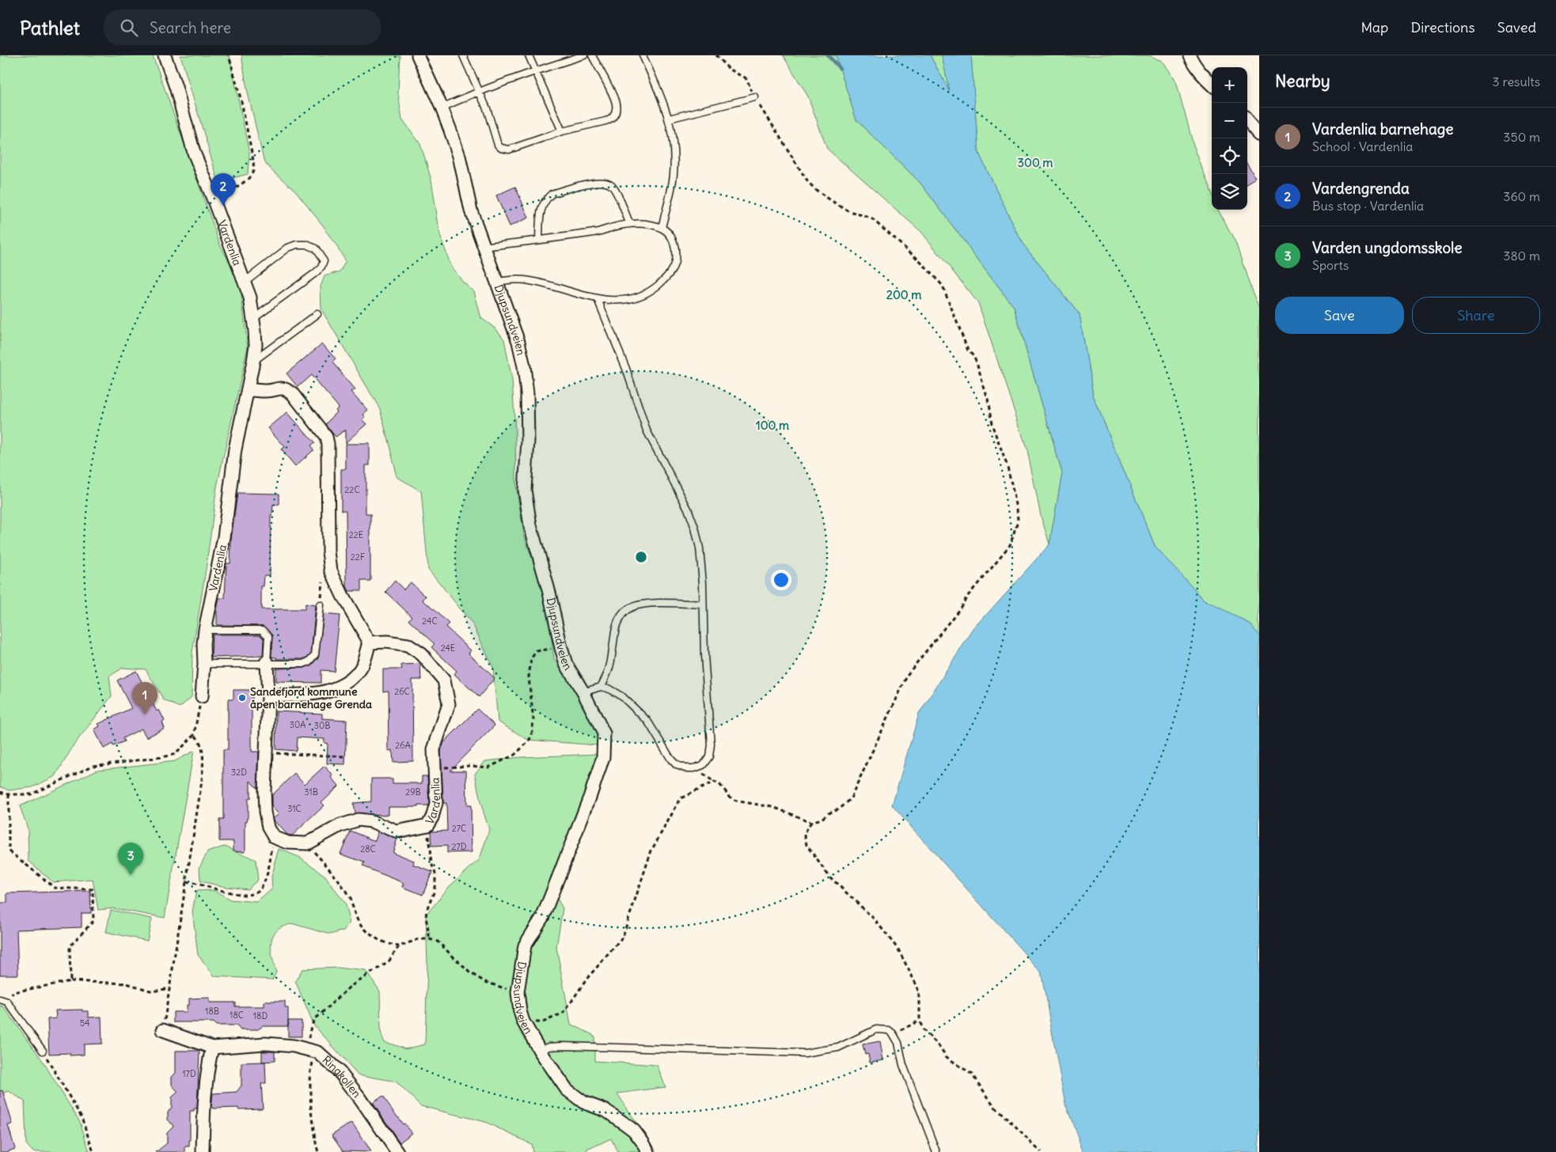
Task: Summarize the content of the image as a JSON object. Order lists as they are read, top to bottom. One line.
{"streets":{"street":["Vardenlia","Djupsundveien","Ringkollen"]},"places":["Sandefjord kommune åpen barnehage Grenda"],"house_numbers":["22C","22E","22F","24C","24E","26C","30A","30B","26A","32D","31B","29B","31C","27C","27D","28C","18B","18C","18D","54","17D"],"page":{"header":"Pathlet","search":"Search here","nav":["Map","Directions","Saved"],"heading":["Nearby","3 results"],"map_buttons":["+","−"],"list":[{"mark":"1","name":"Vardenlia barnehage","note":"School · Vardenlia","value":"350 m"},{"mark":"2","name":"Vardengrenda","note":"Bus stop · Vardenlia","value":"360 m"},{"mark":"3","name":"Varden ungdomsskole","note":"Sports","value":"380 m"}],"pins":["2","1","3"],"buttons":["Save","Share"]},"rings":["300 m","200 m","100 m"]}
